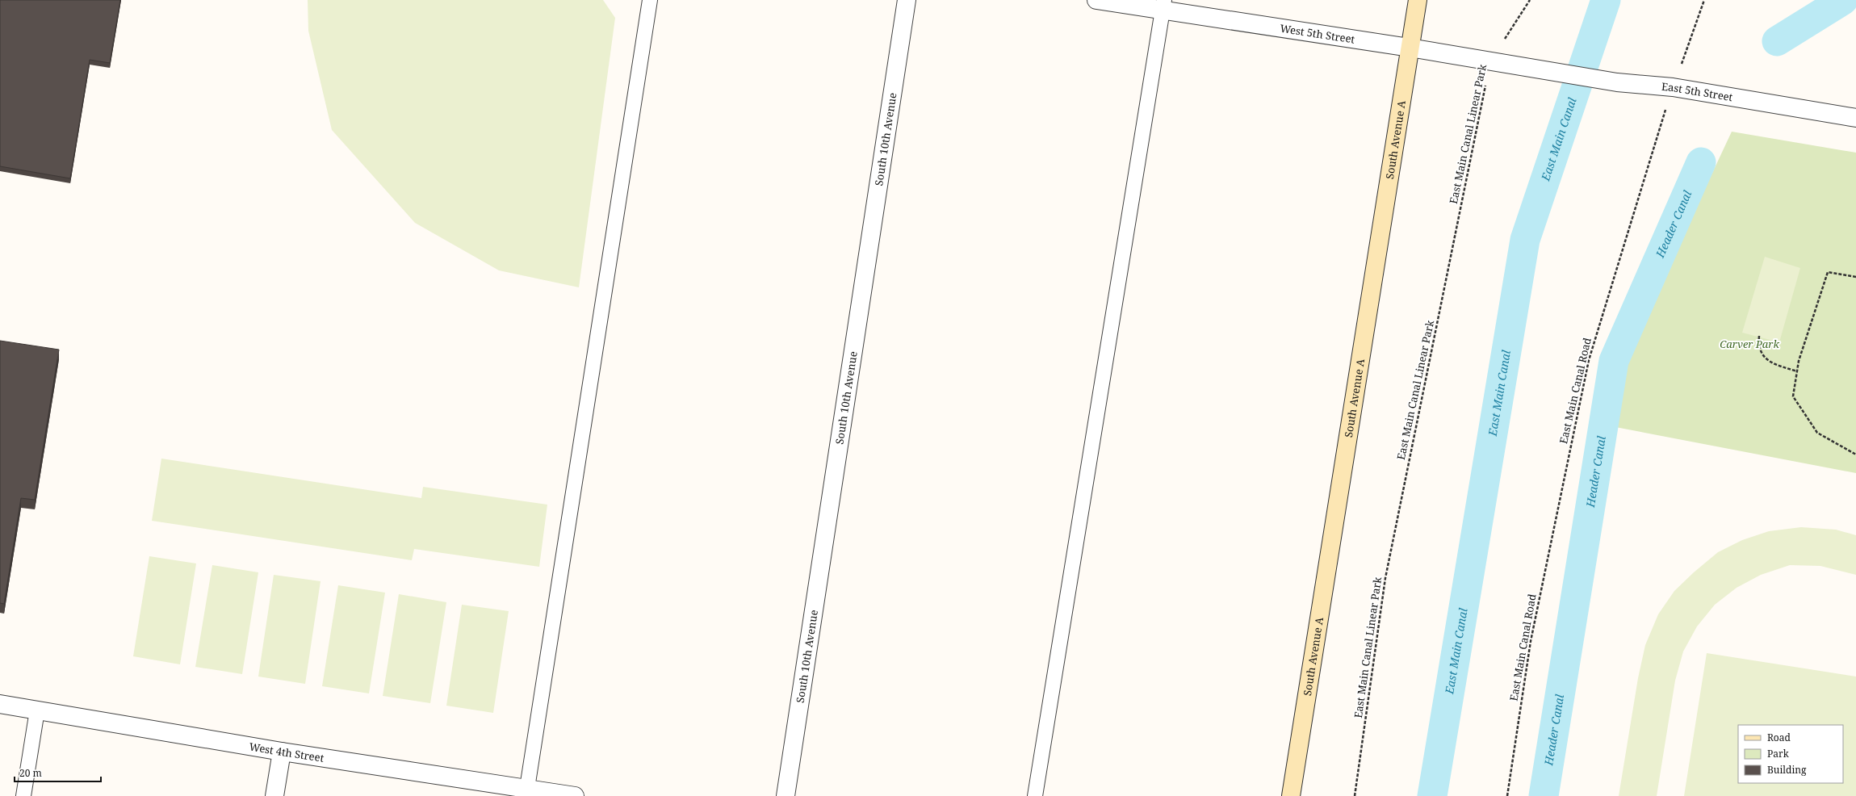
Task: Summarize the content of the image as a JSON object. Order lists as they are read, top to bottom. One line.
{"streets":{"main road":["South Avenue A"],"street":["West 5th Street","East 5th Street","South 10th Avenue","West 4th Street"],"path":["East Main Canal Linear Park","East Main Canal Road"]},"crossings":[["West 5th Street","East 5th Street"],["West 5th Street","East Main Canal Linear Park"],["West 5th Street","South Avenue A"],["East 5th Street","East Main Canal Road"]],"water":["East Main Canal","Header Canal"],"parks":["Carver Park"],"legend":["Road","Park","Building"],"scale_bar":"20 m"}
